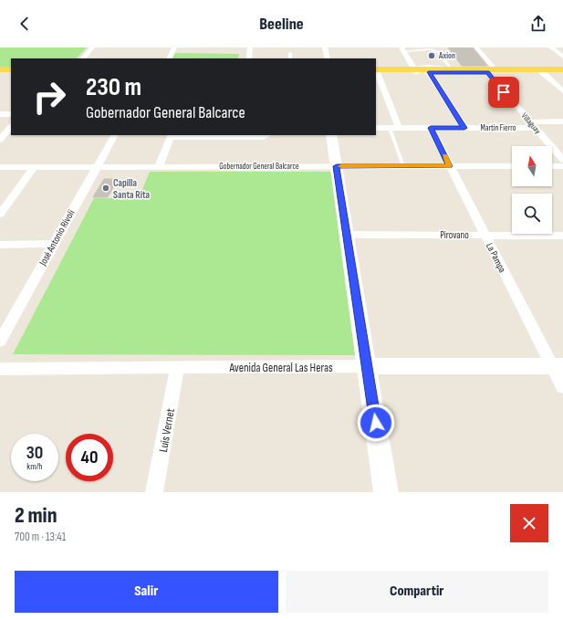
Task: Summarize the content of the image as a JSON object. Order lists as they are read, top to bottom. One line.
{"streets":{"street":["Villaguay","Martín Fierro","Gobernador General Balcarce","Pirovano","José Antonio Rívoli","La Pampa","Avenida General Las Heras","Luis Vernet"]},"crossings":[["Villaguay","Martín Fierro"],["Martín Fierro","La Pampa"],["Gobernador General Balcarce","José Antonio Rívoli"],["Gobernador General Balcarce","La Pampa"],["Pirovano","La Pampa"],["La Pampa","Avenida General Las Heras"],["Avenida General Las Heras","Luis Vernet"]],"places":["Axion","Capilla Santa Rita"],"north":"top","page":{"header":"Beeline","turn":["230 m","Gobernador General Balcarce"],"speed":"30 km/h","limit":"40","heading":["2 min","700 m · 13:41"],"buttons":["Salir","Compartir"]}}
